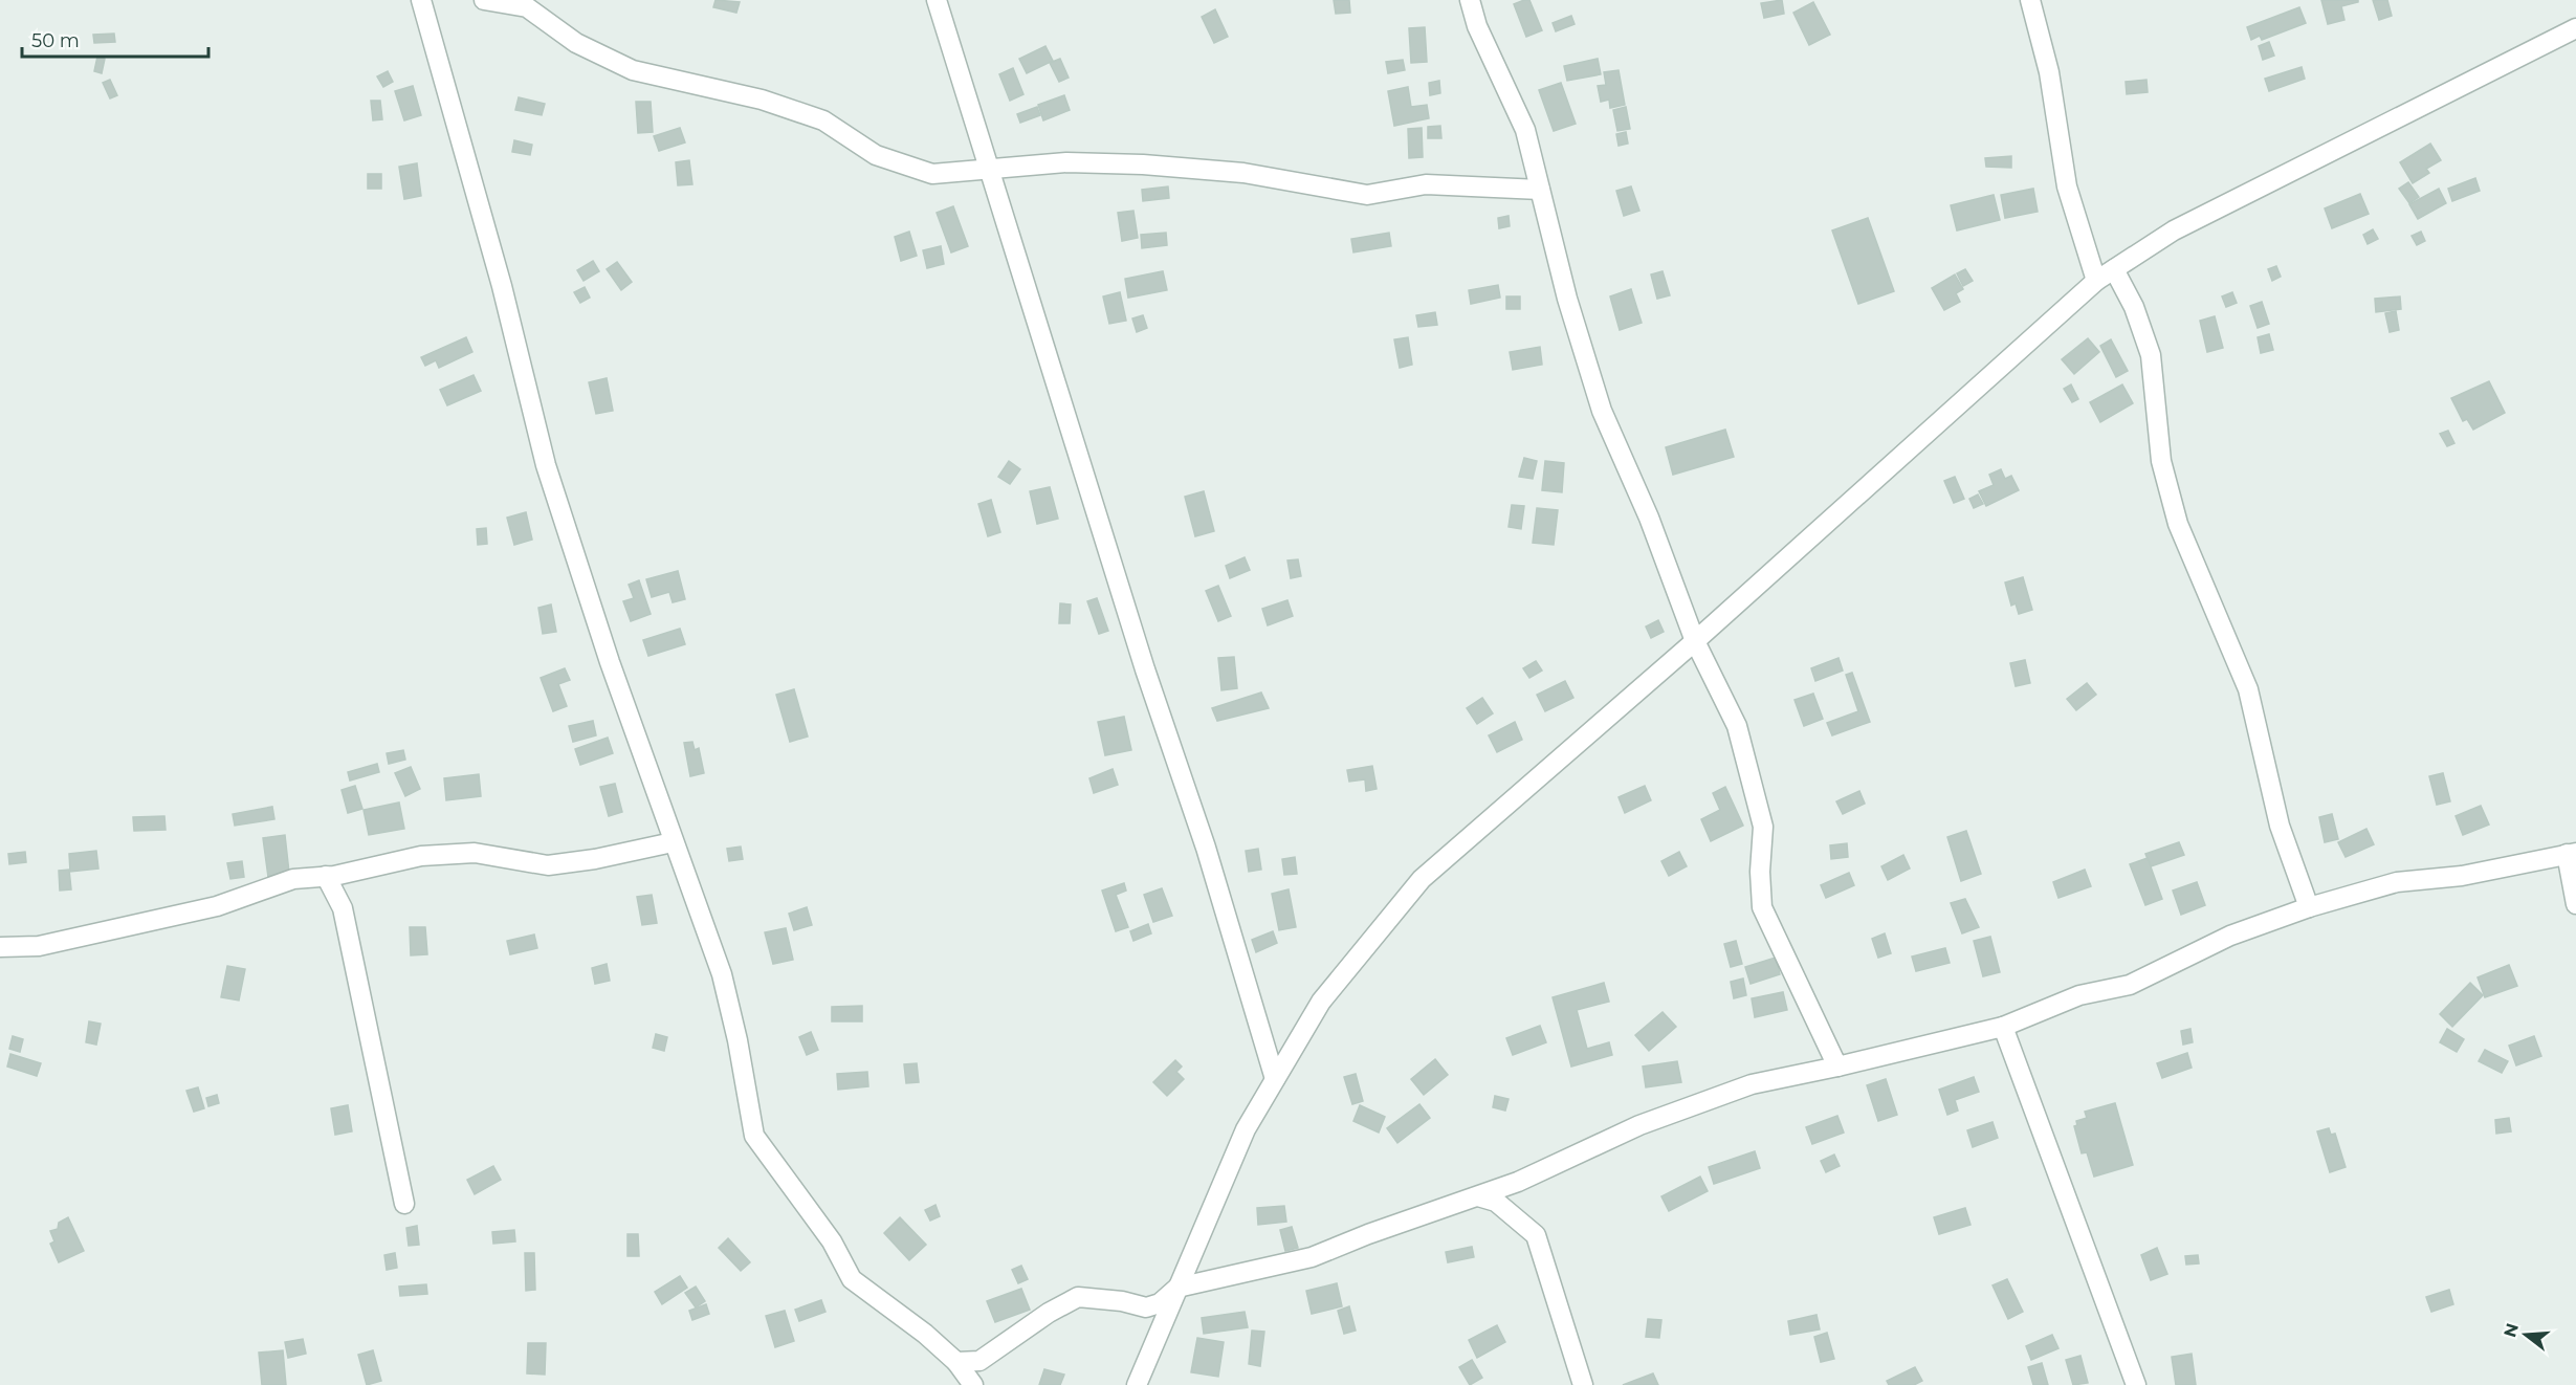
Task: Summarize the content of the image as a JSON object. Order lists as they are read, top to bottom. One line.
{"scale_bar":"50 m","north":"left"}
